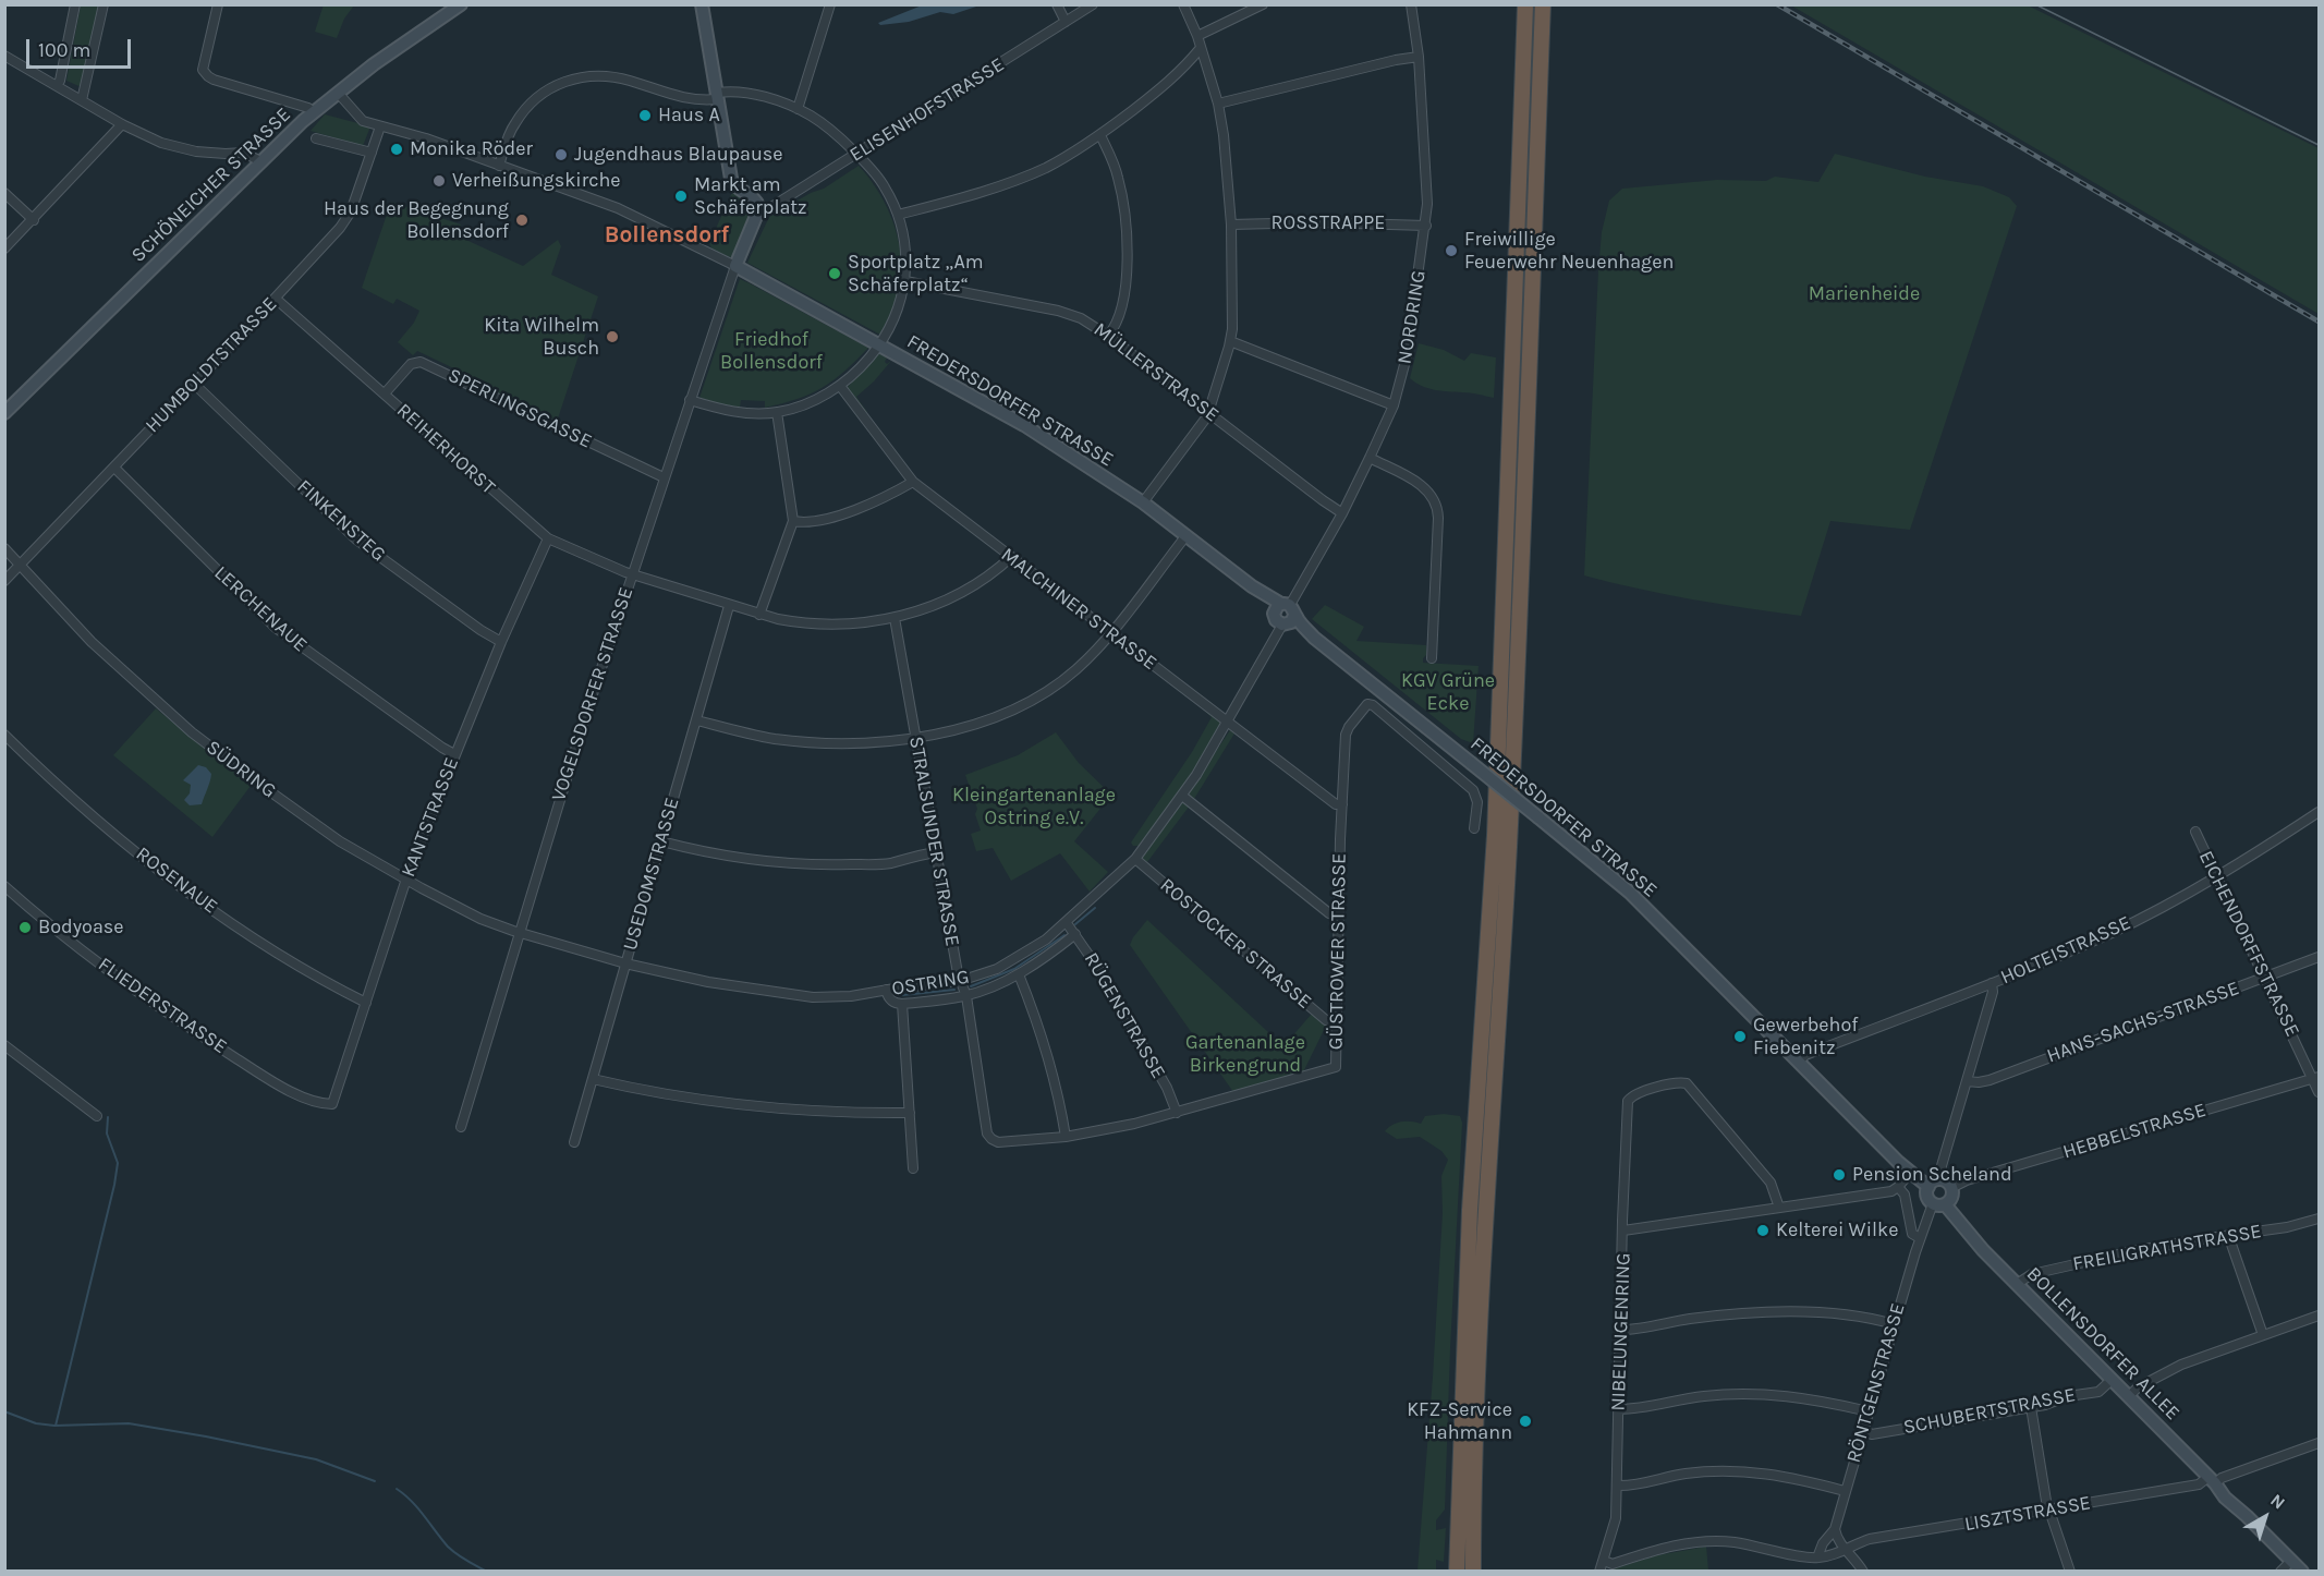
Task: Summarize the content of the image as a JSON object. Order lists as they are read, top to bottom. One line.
{"streets":{"street":["ELISENHOFSTRASSE","SCHÖNEICHER STRASSE","ROSSTRAPPE","NORDRING","HUMBOLDTSTRASSE","MÜLLERSTRASSE","FREDERSDORFER STRASSE","SPERLINGSGASSE","REIHERHORST","FINKENSTEG","LERCHENAUE","MALCHINER STRASSE","VOGELSDORFER STRASSE","SÜDRING","KANTSTRASSE","STRALSUNDER STRASSE","USEDOMSTRASSE","ROSENAUE","ROSTOCKER STRASSE","EICHENDORFFSTRASSE","HOLTEISTRASSE","GÜSTROWER STRASSE","OSTRING","FLIEDERSTRASSE","RÜGENSTRASSE","HANS-SACHS-STRASSE","HEBBELSTRASSE","FREILIGRATHSTRASSE","NIBELUNGENRING","BOLLENSDORFER ALLEE","RÖNTGENSTRASSE","SCHUBERTSTRASSE","LISZTSTRASSE"]},"crossings":[["ROSSTRAPPE","NORDRING"],["NORDRING","MÜLLERSTRASSE"],["NORDRING","FREDERSDORFER STRASSE"],["NORDRING","OSTRING"],["HUMBOLDTSTRASSE","REIHERHORST"],["HUMBOLDTSTRASSE","FINKENSTEG"],["HUMBOLDTSTRASSE","LERCHENAUE"],["HUMBOLDTSTRASSE","SÜDRING"],["FREDERSDORFER STRASSE","VOGELSDORFER STRASSE"],["FREDERSDORFER STRASSE","HOLTEISTRASSE"],["FREDERSDORFER STRASSE","OSTRING"],["SPERLINGSGASSE","REIHERHORST"],["SPERLINGSGASSE","VOGELSDORFER STRASSE"],["REIHERHORST","MALCHINER STRASSE"],["REIHERHORST","VOGELSDORFER STRASSE"],["REIHERHORST","KANTSTRASSE"],["REIHERHORST","STRALSUNDER STRASSE"],["REIHERHORST","USEDOMSTRASSE"],["FINKENSTEG","KANTSTRASSE"],["LERCHENAUE","KANTSTRASSE"],["MALCHINER STRASSE","GÜSTROWER STRASSE"],["MALCHINER STRASSE","OSTRING"],["VOGELSDORFER STRASSE","SÜDRING"],["VOGELSDORFER STRASSE","OSTRING"],["SÜDRING","KANTSTRASSE"],["SÜDRING","OSTRING"],["KANTSTRASSE","ROSENAUE"],["KANTSTRASSE","FLIEDERSTRASSE"],["STRALSUNDER STRASSE","GÜSTROWER STRASSE"],["STRALSUNDER STRASSE","OSTRING"],["USEDOMSTRASSE","OSTRING"],["ROSTOCKER STRASSE","GÜSTROWER STRASSE"],["ROSTOCKER STRASSE","OSTRING"],["EICHENDORFFSTRASSE","HOLTEISTRASSE"],["EICHENDORFFSTRASSE","HANS-SACHS-STRASSE"],["EICHENDORFFSTRASSE","HEBBELSTRASSE"],["GÜSTROWER STRASSE","RÜGENSTRASSE"],["OSTRING","RÜGENSTRASSE"],["HEBBELSTRASSE","BOLLENSDORFER ALLEE"],["HEBBELSTRASSE","RÖNTGENSTRASSE"],["FREILIGRATHSTRASSE","BOLLENSDORFER ALLEE"],["BOLLENSDORFER ALLEE","RÖNTGENSTRASSE"],["BOLLENSDORFER ALLEE","SCHUBERTSTRASSE"],["BOLLENSDORFER ALLEE","LISZTSTRASSE"],["RÖNTGENSTRASSE","SCHUBERTSTRASSE"],["RÖNTGENSTRASSE","LISZTSTRASSE"]],"districts":["Bollensdorf"],"parks":["Marienheide","Friedhof Bollensdorf","KGV Grüne Ecke","Kleingartenanlage Ostring e.V.","Gartenanlage Birkengrund"],"places":["Haus A","Monika Röder","Jugendhaus Blaupause","Verheißungskirche","Markt am Schäferplatz","Haus der Begegnung Bollensdorf","Freiwillige Feuerwehr Neuenhagen","Sportplatz „Am Schäferplatz“","Kita Wilhelm Busch","Bodyoase","Gewerbehof Fiebenitz","Pension Scheland","Kelterei Wilke","KFZ-Service Hahmann"],"scale_bar":"100 m","north":"top right"}
